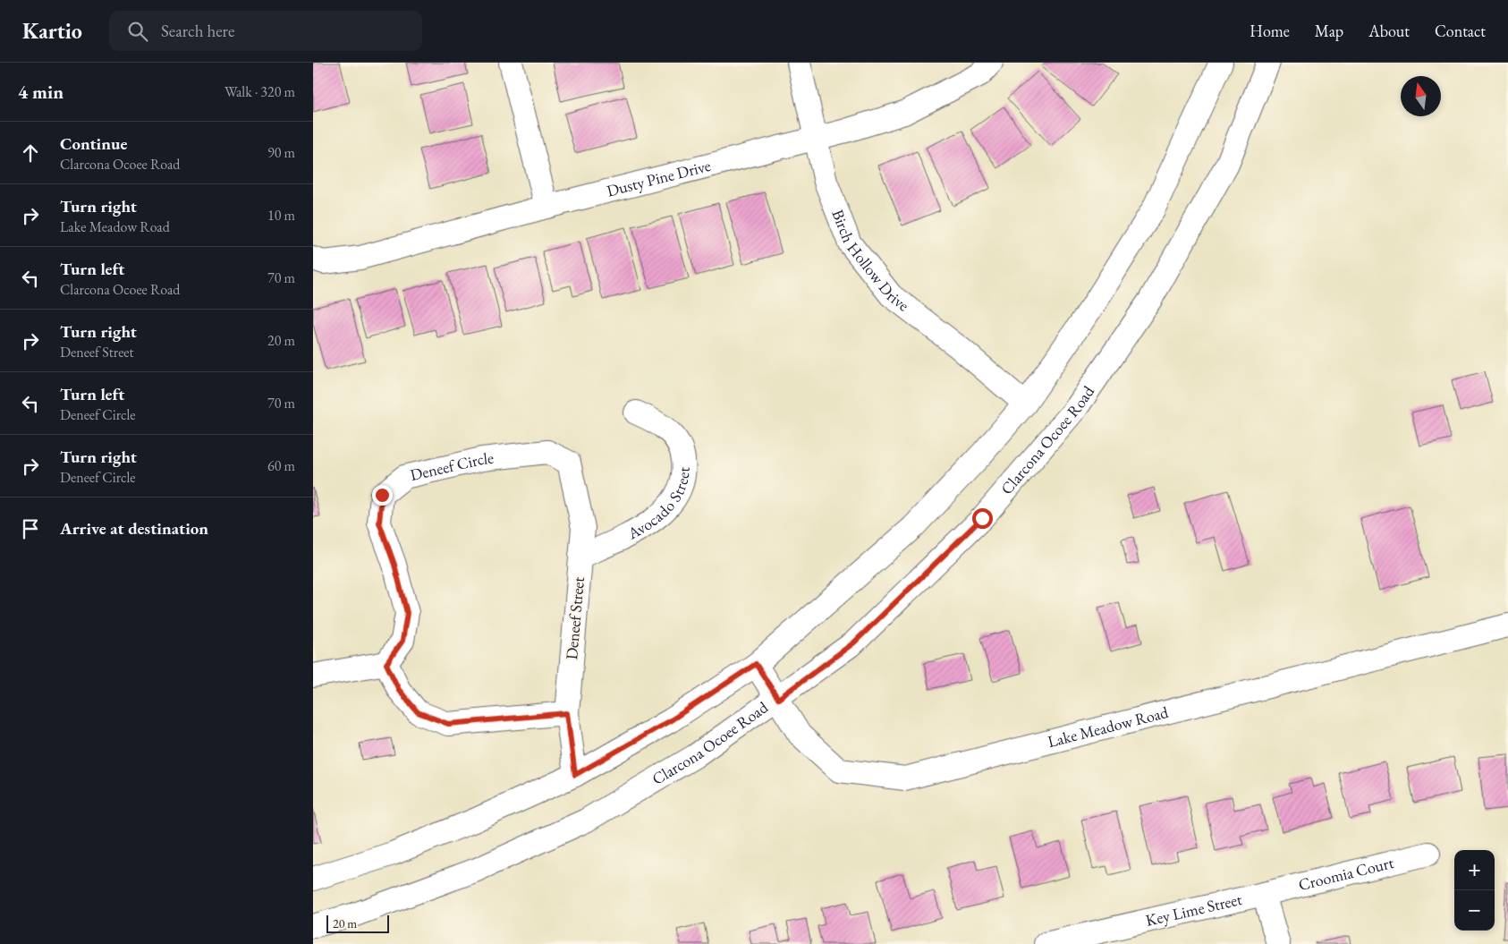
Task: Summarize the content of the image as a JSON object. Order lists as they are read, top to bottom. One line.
{"streets":{"street":["Dusty Pine Drive","Birch Hollow Drive","Clarcona Ocoee Road","Deneef Circle","Avocado Street","Deneef Street","Lake Meadow Road","Croomia Court","Key Lime Street"]},"crossings":[["Dusty Pine Drive","Birch Hollow Drive"],["Clarcona Ocoee Road","Lake Meadow Road"],["Deneef Circle","Deneef Street"],["Avocado Street","Deneef Street"],["Croomia Court","Key Lime Street"]],"scale_bar":"20 m","north":"top","page":{"header":"Kartio","search":"Search here","nav":["Home","Map","About","Contact"],"heading":["4 min","Walk · 320 m"],"list":[["Continue","Clarcona Ocoee Road","90 m"],["Turn right","Lake Meadow Road","10 m"],["Turn left","Clarcona Ocoee Road","70 m"],["Turn right","Deneef Street","20 m"],["Turn left","Deneef Circle","70 m"],["Turn right","Deneef Circle","60 m"],"Arrive at destination"],"map_buttons":["+","−"],"scale":"20 m"}}
